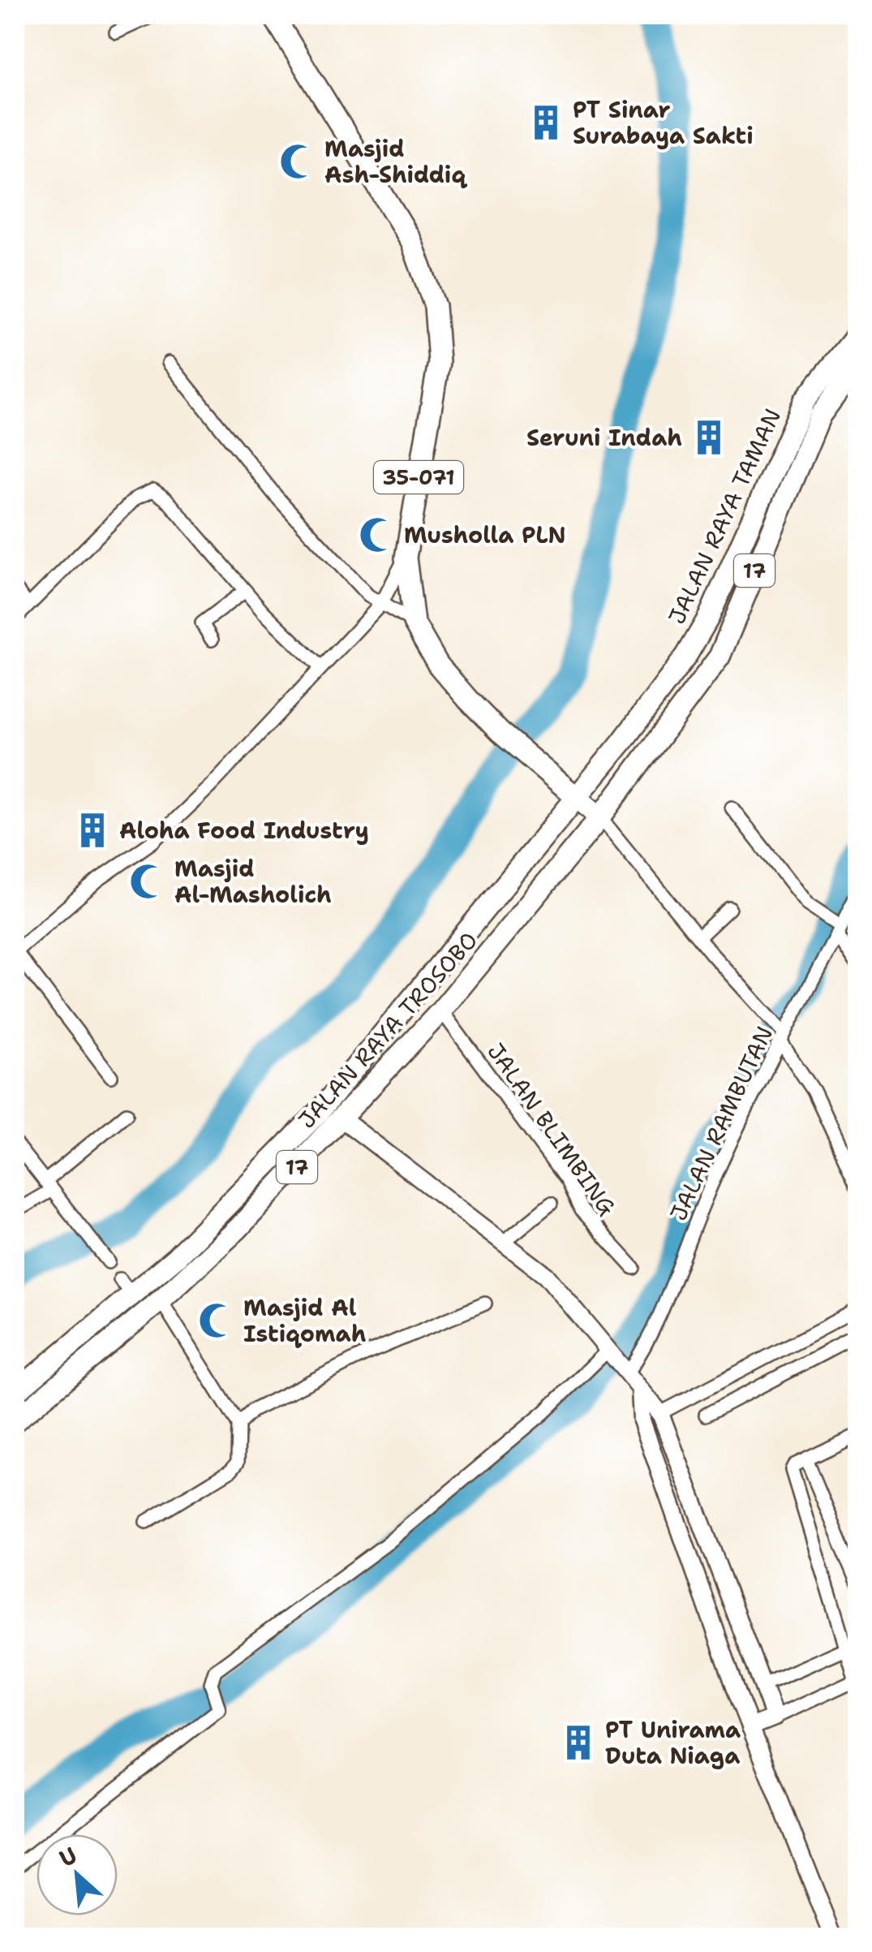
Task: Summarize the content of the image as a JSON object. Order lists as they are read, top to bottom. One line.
{"streets":{"main road":["35-071","JALAN RAYA TAMAN","17","JALAN RAYA TROSOBO"],"street":["JALAN RAMBUTAN","JALAN BLIMBING"]},"crossings":[["35-071","JALAN RAYA TAMAN"],["35-071","JALAN RAYA TROSOBO"],["JALAN RAYA TAMAN","JALAN RAYA TROSOBO"],["JALAN RAYA TROSOBO","JALAN BLIMBING"]],"places":{"building":["PT Sinar Surabaya Sakti","Seruni Indah","Aloha Food Industry","PT Unirama Duta Niaga"],"mosque":["Masjid Ash-Shiddiq","Musholla PLN","Masjid Al-Masholich","Masjid Al Istiqomah"]},"north":"top left"}
